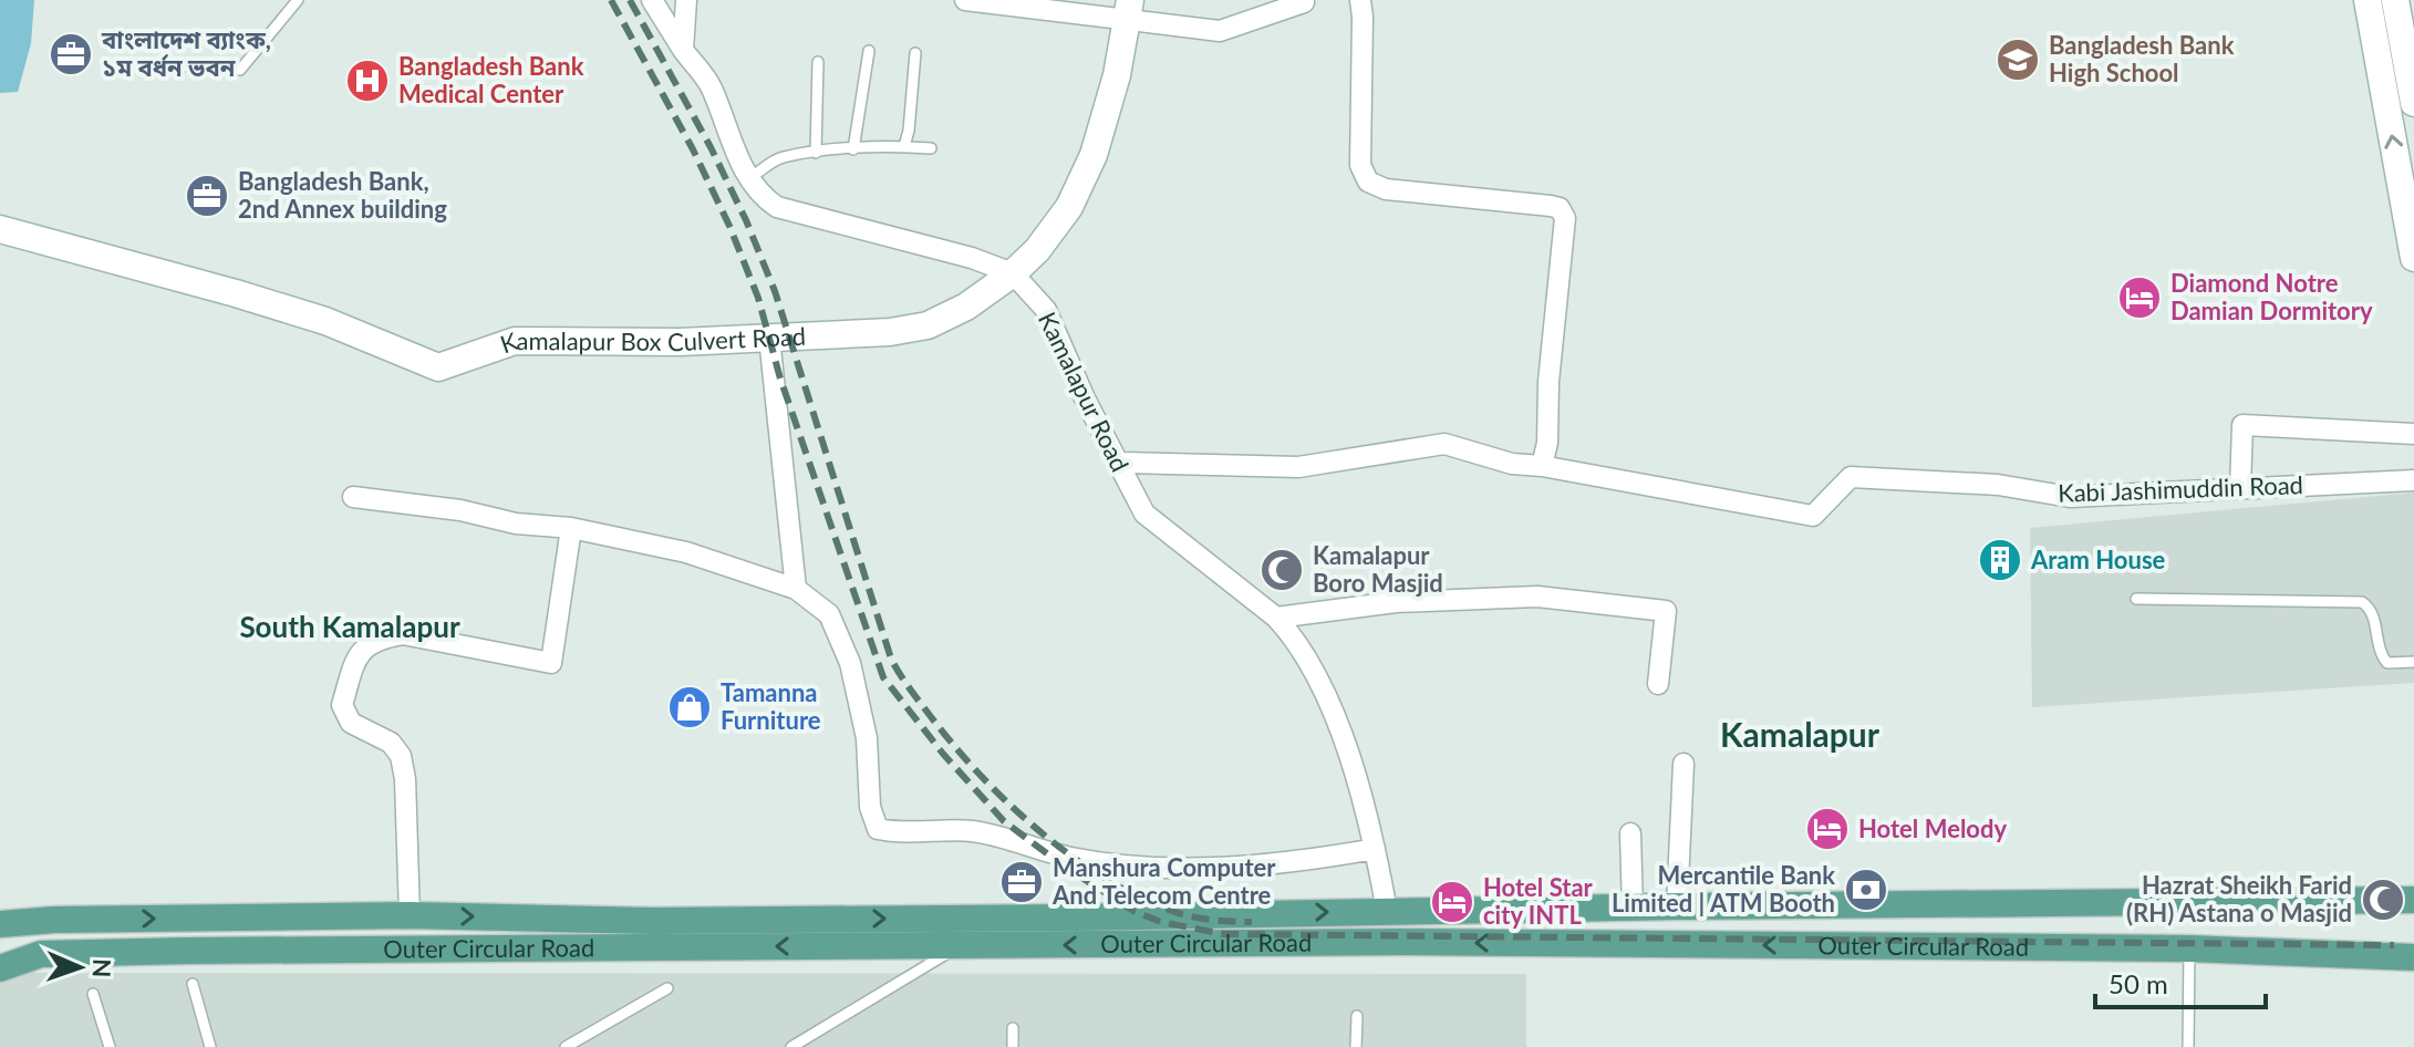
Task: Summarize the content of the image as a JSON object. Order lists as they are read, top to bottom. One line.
{"streets":{"main road":["Outer Circular Road"],"street":["Kamalapur Box Culvert Road","Kamalapur Road","Kabi Jashimuddin Road"]},"crossings":[["Kamalapur Box Culvert Road","Kamalapur Road"],["Kamalapur Road","Outer Circular Road"]],"districts":["South Kamalapur","Kamalapur"],"places":{"office":["বাংলাদেশ ব্যাংক, ১ম বর্ধন ভবন","Bangladesh Bank, 2nd Annex building","Manshura Computer And Telecom Centre"],"school or university":["Bangladesh Bank High School"],"hospital":["Bangladesh Bank Medical Center"],"hotel":["Diamond Notre Damian Dormitory","Hotel Melody","Hotel Star city INTL"],"building":["Aram House"],"mosque":["Kamalapur Boro Masjid","Hazrat Sheikh Farid (RH) Astana o Masjid"],"shop":["Tamanna Furniture"],"bank":["Mercantile Bank Limited | ATM Booth"]},"scale_bar":"50 m","north":"right"}
